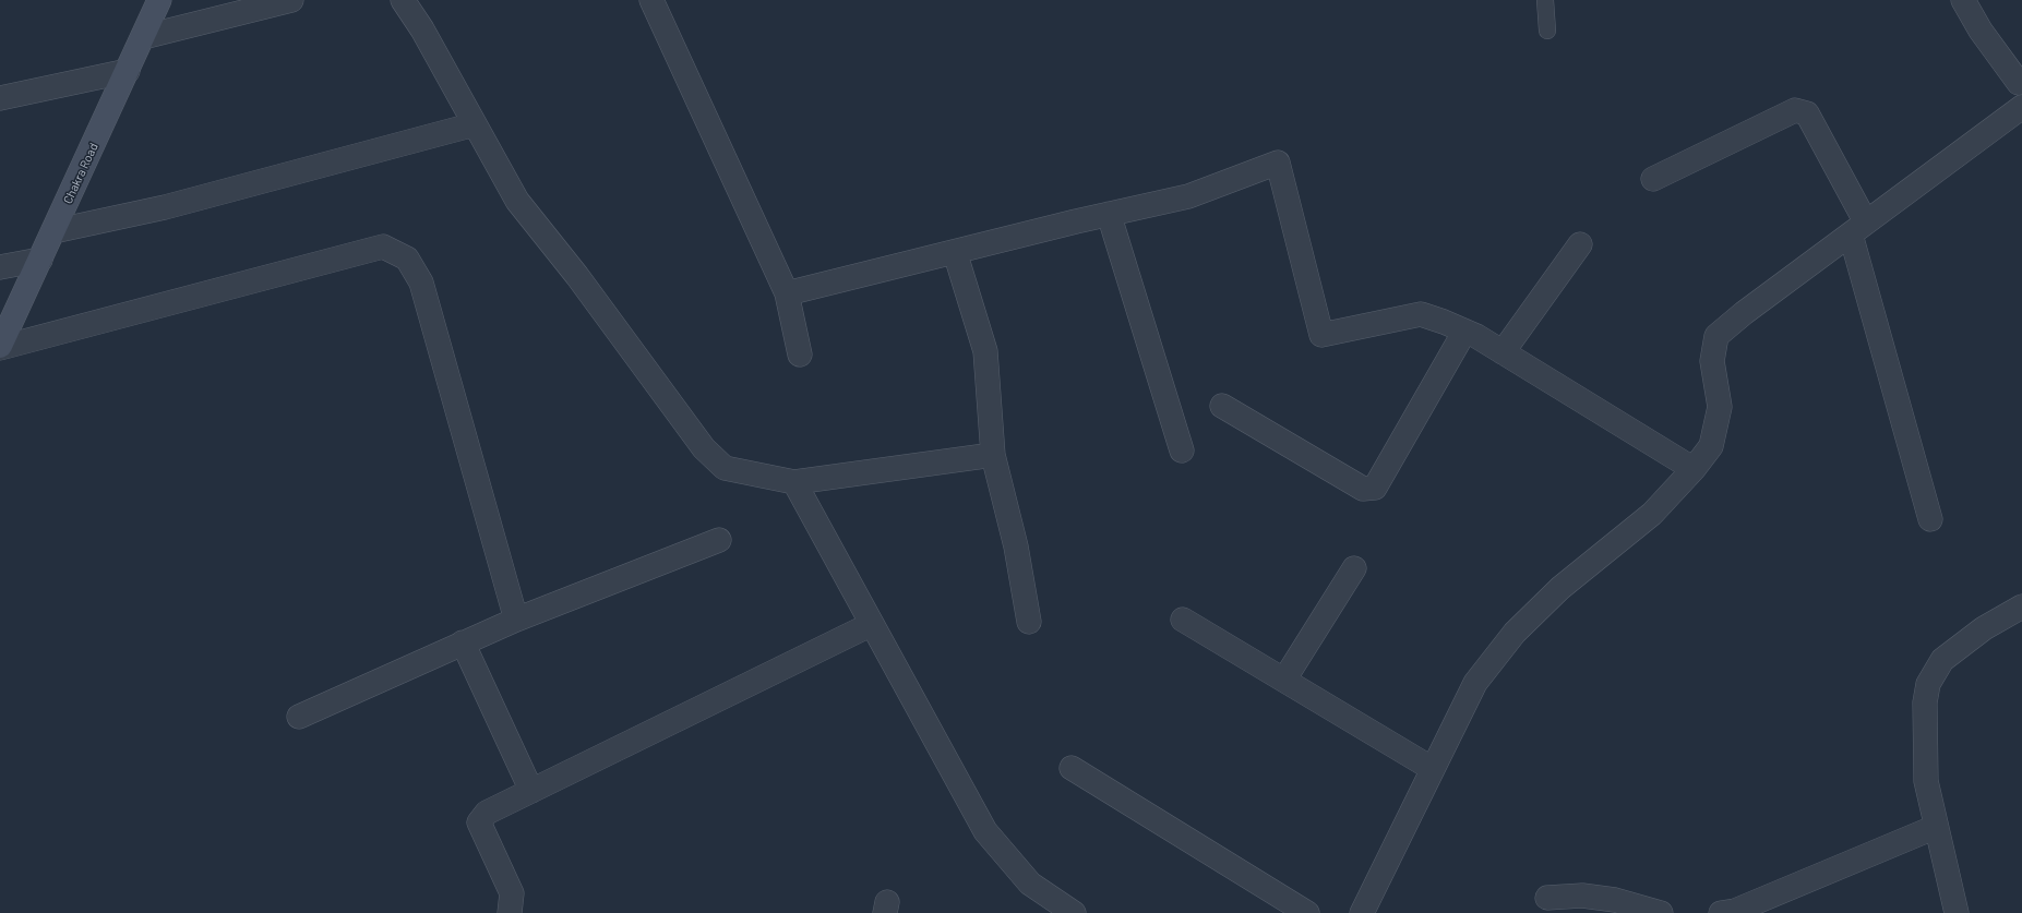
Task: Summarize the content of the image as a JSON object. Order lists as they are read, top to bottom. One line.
{"streets":{"main road":["Chakra Road"]}}
